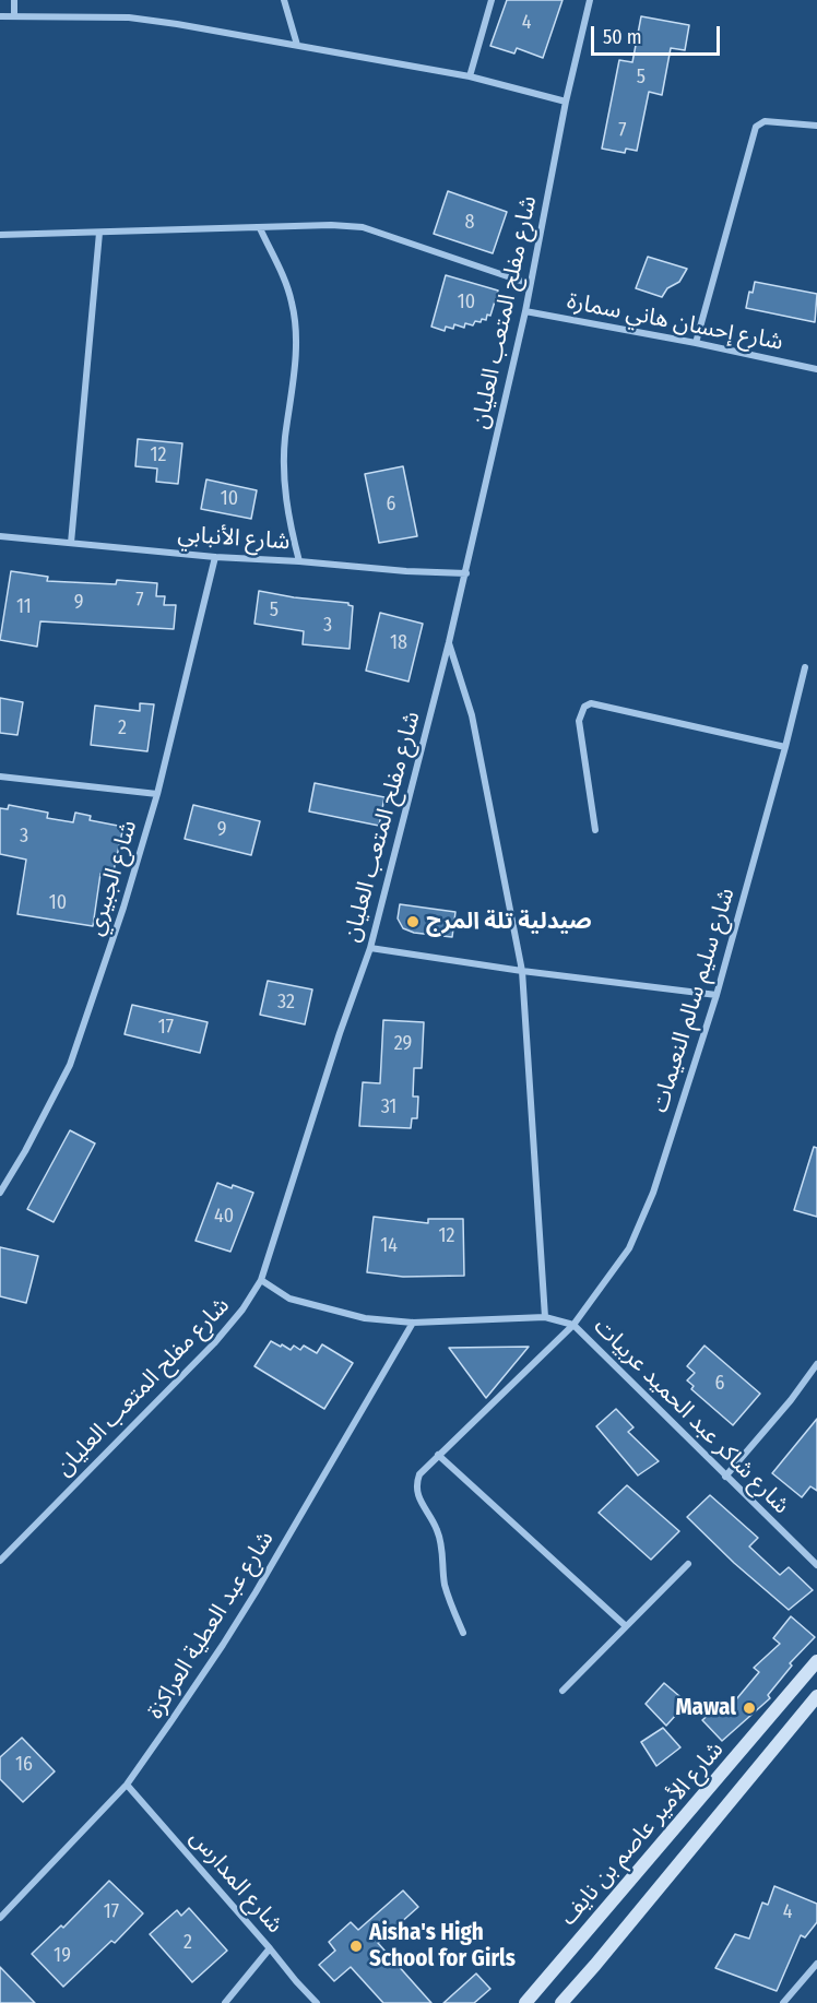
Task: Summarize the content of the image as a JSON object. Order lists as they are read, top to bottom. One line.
{"streets":{"main road":["شارع الأمير عاصم بن نايف"],"street":["شارع مفلح المتعب العليان","شارع إحسان هاني سمارة","شارع الأنبابي","شارع الجبيري","شارع سليم سالم النعيمات","شارع شاكر عبد الحميد عربيات","شارع عبد العطية العراكزة","شارع المدارس"]},"crossings":[["شارع مفلح المتعب العليان","شارع إحسان هاني سمارة"],["شارع مفلح المتعب العليان","شارع الأنبابي"],["شارع مفلح المتعب العليان","شارع شاكر عبد الحميد عربيات"],["شارع الأنبابي","شارع الجبيري"],["شارع سليم سالم النعيمات","شارع شاكر عبد الحميد عربيات"],["شارع شاكر عبد الحميد عربيات","شارع عبد العطية العراكزة"],["شارع عبد العطية العراكزة","شارع المدارس"]],"places":["صيدلية تلة المرج","Mawal","Aisha's High School for Girls"],"house_numbers":["4","5","7","8","10","12","10","6","7","9","11","5","3","18","2","9","3","10","32","17","29","31","40","12","14","6","16","17","4","2","19"],"scale_bar":"50 m"}
